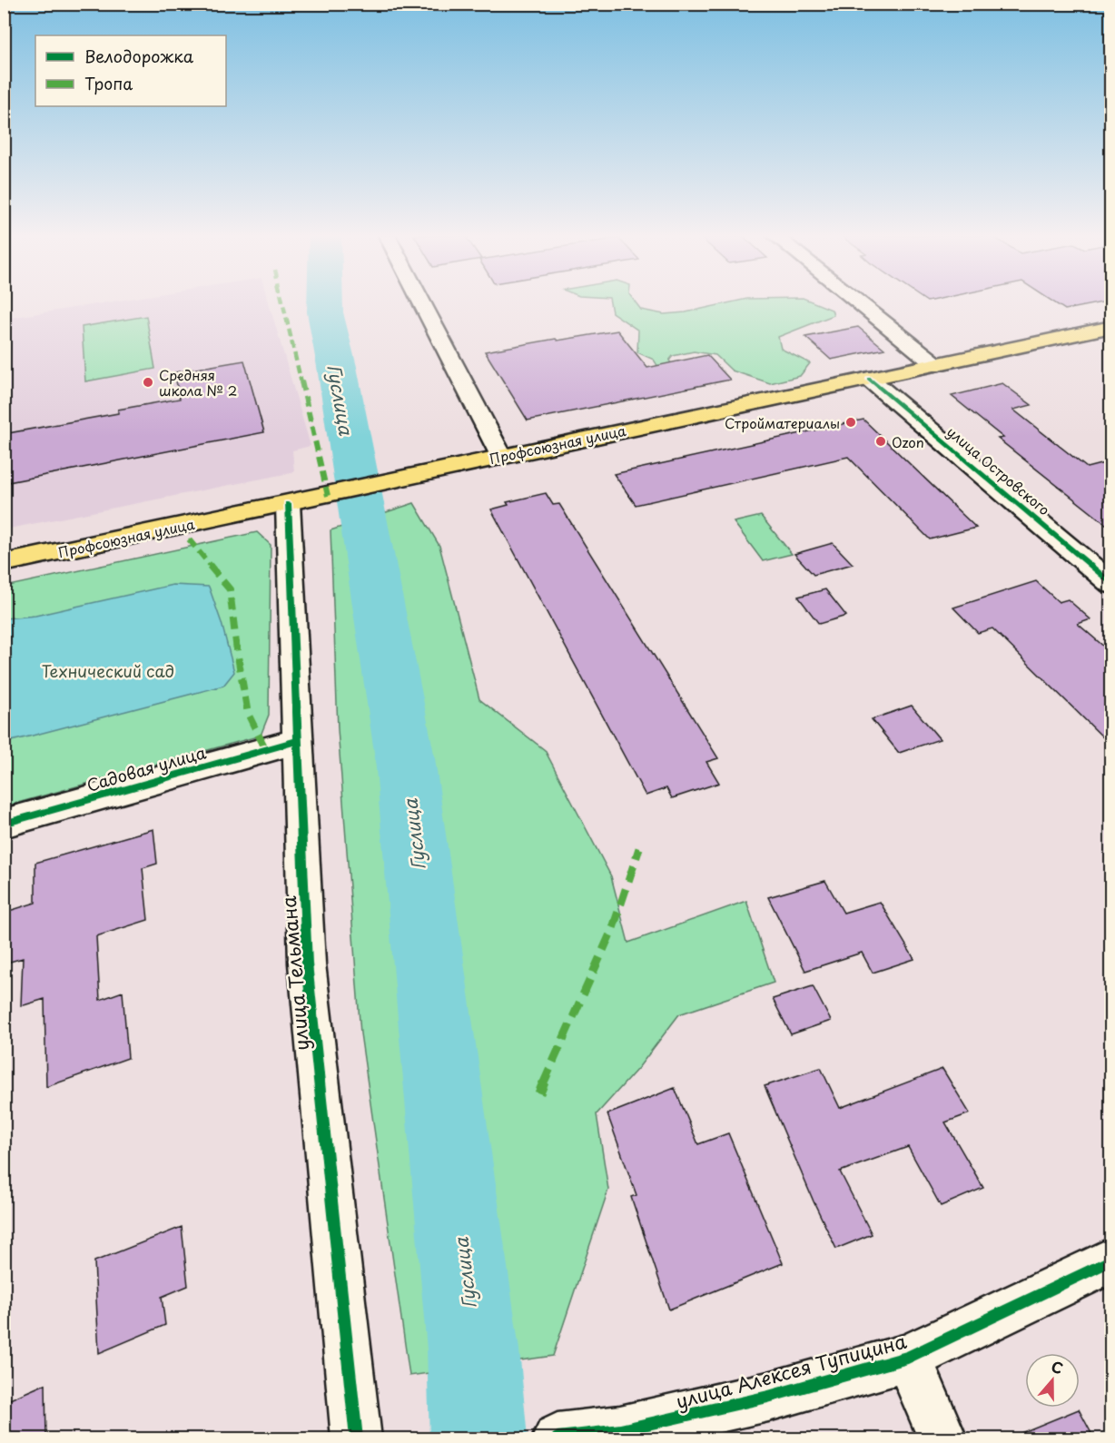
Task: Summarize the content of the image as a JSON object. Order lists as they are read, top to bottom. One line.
{"streets":{"main road":["Профсоюзная улица"],"street":["улица Островского","Садовая улица","улица Тельмана","улица Алексея Тупицина"]},"crossings":[["Профсоюзная улица","улица Островского"],["Профсоюзная улица","улица Тельмана"],["Садовая улица","улица Тельмана"]],"water":["Гуслица"],"parks":["Технический сад"],"places":["Средняя школа № 2","Стройматериалы","Ozon"],"legend":["Велодорожка","Тропа"],"north":"top"}
